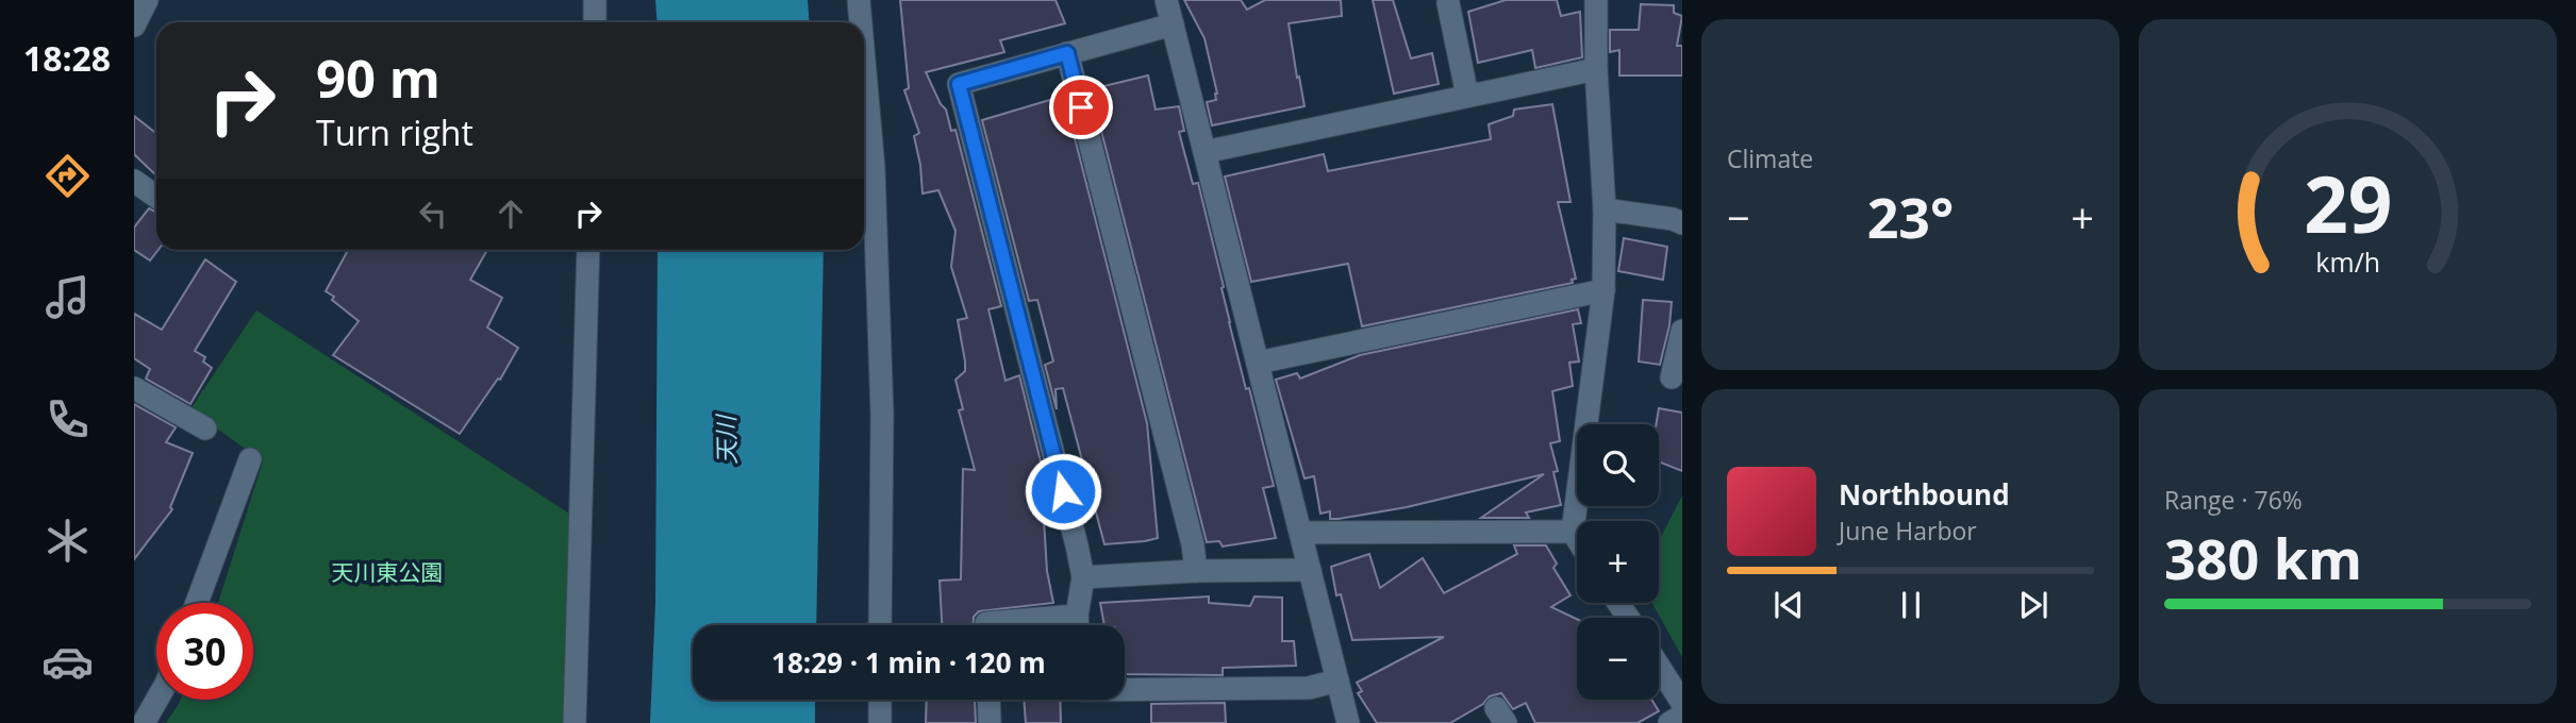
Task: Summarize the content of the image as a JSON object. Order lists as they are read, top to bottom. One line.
{"water":["天川"],"parks":["天川東公園"],"page":{"tabs":"18:28","tile":["Climate",["Range · 76%","380 km"]],"turn":["90 m","Turn right"],"heat":["−","23°","+"],"map_buttons":["+","−"],"song":["Northbound","June Harbor"],"limit":"30","trip":"18:29 · 1 min · 120 m","gauge":["29","km/h"]}}
